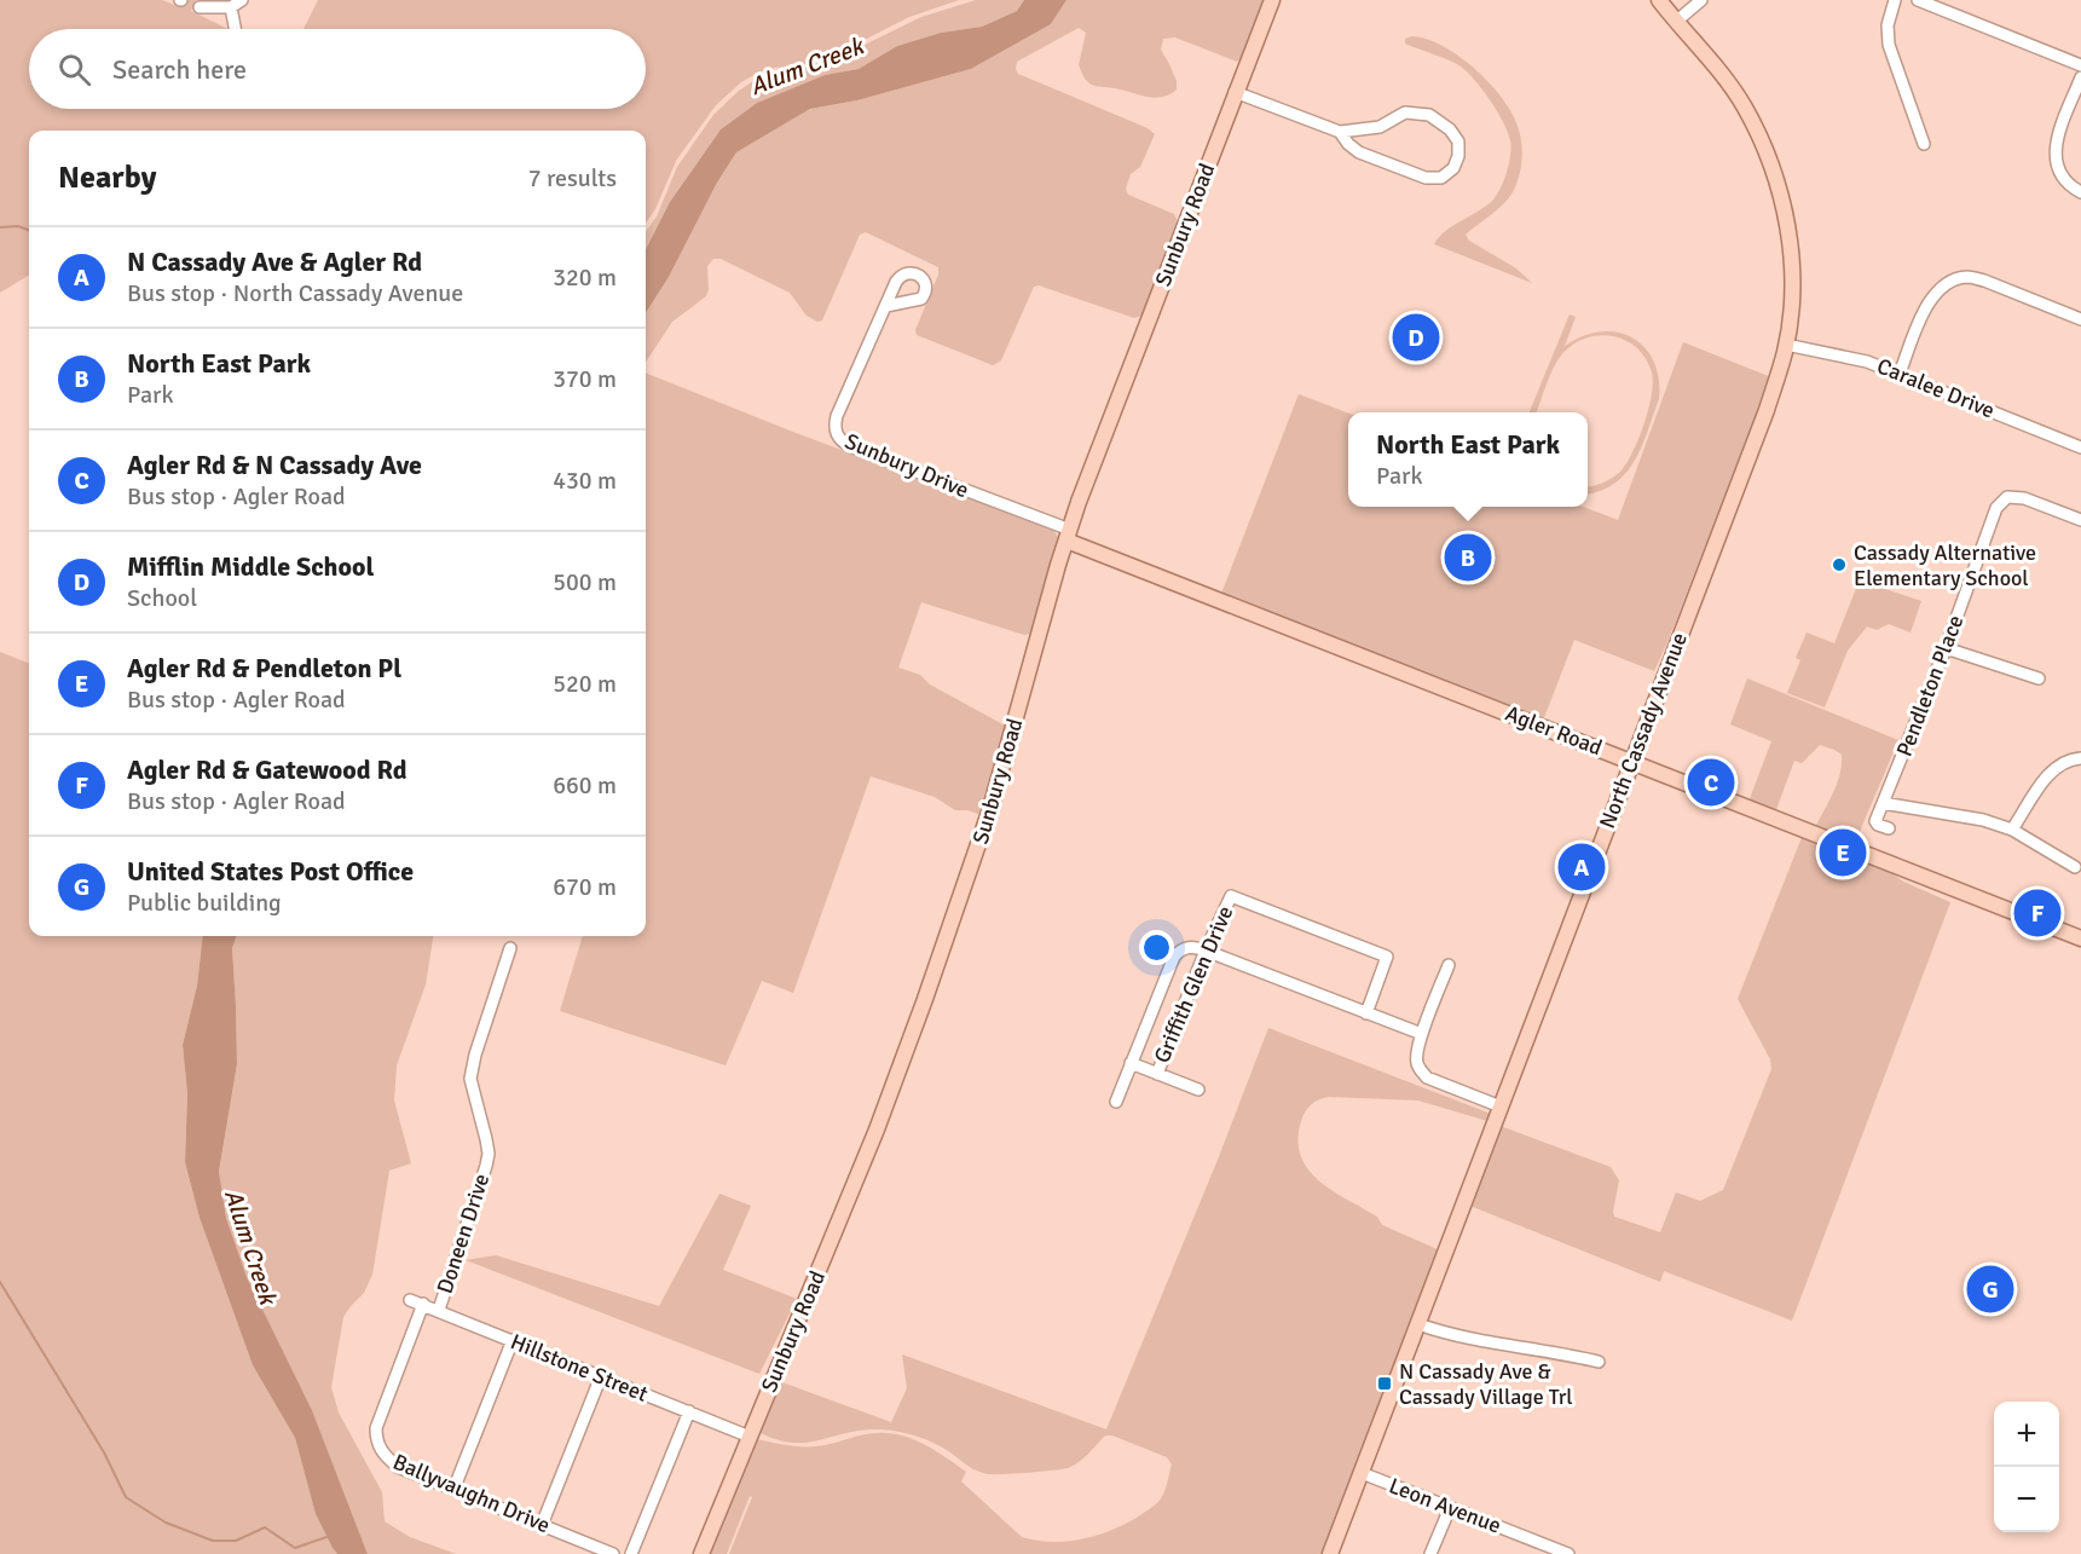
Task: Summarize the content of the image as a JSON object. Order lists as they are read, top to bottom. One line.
{"streets":{"main road":["Sunbury Road","Agler Road","North Cassady Avenue"],"street":["Caralee Drive","Sunbury Drive","Pendleton Place","Griffith Glen Drive","Doneen Drive","Hillstone Street","Ballyvaughn Drive","Leon Avenue"]},"crossings":[["Sunbury Road","Sunbury Drive"],["Sunbury Road","Agler Road"],["Sunbury Road","Hillstone Street"],["Caralee Drive","North Cassady Avenue"],["Sunbury Drive","Agler Road"],["Agler Road","North Cassady Avenue"],["North Cassady Avenue","Leon Avenue"],["Doneen Drive","Hillstone Street"],["Hillstone Street","Ballyvaughn Drive"]],"water":["Alum Creek"],"places":{"other":["Cassady Alternative Elementary School"],"transit":["N Cassady Ave & Cassady Village Trl"]},"page":{"search":"Search here","heading":["Nearby","7 results"],"list":[{"mark":"A","name":"N Cassady Ave & Agler Rd","note":"Bus stop · North Cassady Avenue","value":"320 m"},{"mark":"B","name":"North East Park","note":"Park","value":"370 m"},{"mark":"C","name":"Agler Rd & N Cassady Ave","note":"Bus stop · Agler Road","value":"430 m"},{"mark":"D","name":"Mifflin Middle School","note":"School","value":"500 m"},{"mark":"E","name":"Agler Rd & Pendleton Pl","note":"Bus stop · Agler Road","value":"520 m"},{"mark":"F","name":"Agler Rd & Gatewood Rd","note":"Bus stop · Agler Road","value":"660 m"},{"mark":"G","name":"United States Post Office","note":"Public building","value":"670 m"}],"pins":["D","B","C","E","A","F","G"],"popup":["North East Park","Park"],"map_buttons":["+","−"]}}
